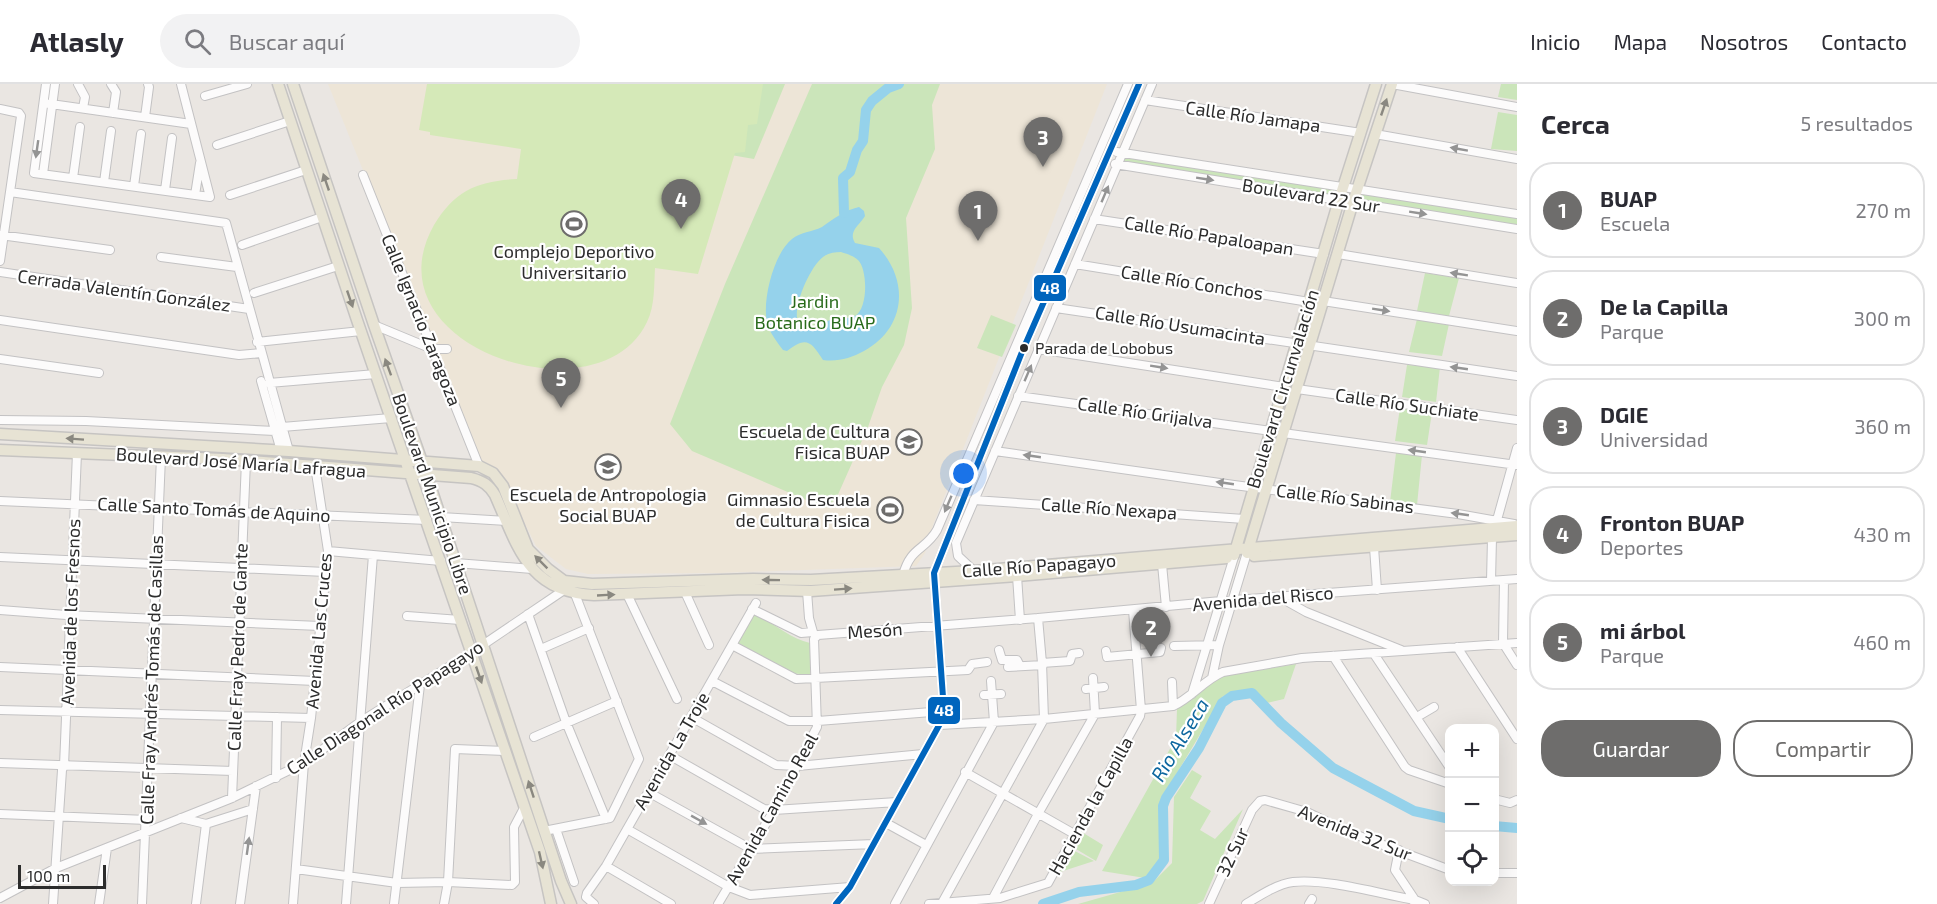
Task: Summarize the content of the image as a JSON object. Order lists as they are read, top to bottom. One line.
{"streets":{"main road":["Boulevard Circunvalación","Boulevard José María Lafragua","Boulevard Municipio Libre","Calle Río Papagayo"],"street":["Calle Río Jamapa","Boulevard 22 Sur","Calle Río Papaloapan","Calle Río Conchos","Cerrada Valentín González","Calle Ignacio Zaragoza","Calle Río Usumacinta","Calle Río Suchiate","Calle Río Grijalva","Calle Río Sabinas","Calle Río Nexapa","Calle Santo Tomás de Aquino","Avenida del Risco","Avenida de los Fresnos","Avenida Las Cruces","Mesón","Calle Fray Pedro de Gante","Calle Fray Andrés Tomás de Casillas","Calle Diagonal Río Papagayo","Avenida La Troje","Hacienda la Capilla","Avenida Camino Real","Avenida 32 Sur","32 Sur"]},"crossings":[["Calle Río Jamapa","Boulevard Circunvalación"],["Boulevard 22 Sur","Boulevard Circunvalación"],["Calle Río Papaloapan","Boulevard Circunvalación"],["Calle Río Conchos","Boulevard Circunvalación"],["Calle Ignacio Zaragoza","Boulevard José María Lafragua"],["Calle Ignacio Zaragoza","Calle Río Papagayo"],["Calle Río Usumacinta","Boulevard Circunvalación"],["Boulevard Circunvalación","Calle Río Suchiate"],["Boulevard Circunvalación","Calle Río Grijalva"],["Boulevard Circunvalación","Calle Río Sabinas"],["Boulevard Circunvalación","Calle Río Nexapa"],["Boulevard Circunvalación","Calle Río Papagayo"],["Boulevard Circunvalación","Avenida del Risco"],["Boulevard José María Lafragua","Boulevard Municipio Libre"],["Boulevard José María Lafragua","Calle Río Papagayo"],["Boulevard José María Lafragua","Avenida de los Fresnos"],["Boulevard José María Lafragua","Avenida Las Cruces"],["Boulevard José María Lafragua","Calle Fray Pedro de Gante"],["Boulevard José María Lafragua","Calle Fray Andrés Tomás de Casillas"],["Boulevard Municipio Libre","Calle Santo Tomás de Aquino"],["Boulevard Municipio Libre","Calle Diagonal Río Papagayo"],["Calle Río Sabinas","Calle Río Papagayo"],["Calle Santo Tomás de Aquino","Avenida de los Fresnos"],["Calle Santo Tomás de Aquino","Avenida Las Cruces"],["Calle Santo Tomás de Aquino","Calle Fray Pedro de Gante"],["Calle Santo Tomás de Aquino","Calle Fray Andrés Tomás de Casillas"],["Calle Río Papagayo","Calle Diagonal Río Papagayo"],["Calle Río Papagayo","Avenida Camino Real"],["Avenida del Risco","Mesón"],["Avenida del Risco","Hacienda la Capilla"],["Avenida de los Fresnos","Calle Diagonal Río Papagayo"],["Avenida Las Cruces","Calle Diagonal Río Papagayo"],["Mesón","Avenida La Troje"],["Mesón","Avenida Camino Real"],["Calle Fray Pedro de Gante","Calle Diagonal Río Papagayo"],["Calle Fray Andrés Tomás de Casillas","Calle Diagonal Río Papagayo"],["Avenida 32 Sur","32 Sur"]],"water":["Rio Alseca"],"parks":["Jardin Botanico BUAP"],"places":{"sports":["Complejo Deportivo Universitario","Gimnasio Escuela de Cultura Fisica"],"other":["Parada de Lobobus"],"school or university":["Escuela de Cultura Fisica BUAP","Escuela de Antropologia Social BUAP"]},"lines":["transit line 48"],"scale_bar":"100 m","page":{"header":"Atlasly","search":"Buscar aquí","nav":["Inicio","Mapa","Nosotros","Contacto"],"heading":["Cerca","5 resultados"],"pins":["3","4","1","5","2"],"list":[{"mark":"1","name":"BUAP","note":"Escuela","value":"270 m"},{"mark":"2","name":"De la Capilla","note":"Parque","value":"300 m"},{"mark":"3","name":"DGIE","note":"Universidad","value":"360 m"},{"mark":"4","name":"Fronton BUAP","note":"Deportes","value":"430 m"},{"mark":"5","name":"mi árbol","note":"Parque","value":"460 m"}],"buttons":["Guardar","Compartir"],"map_buttons":["+","−"],"scale":"100 m"}}
